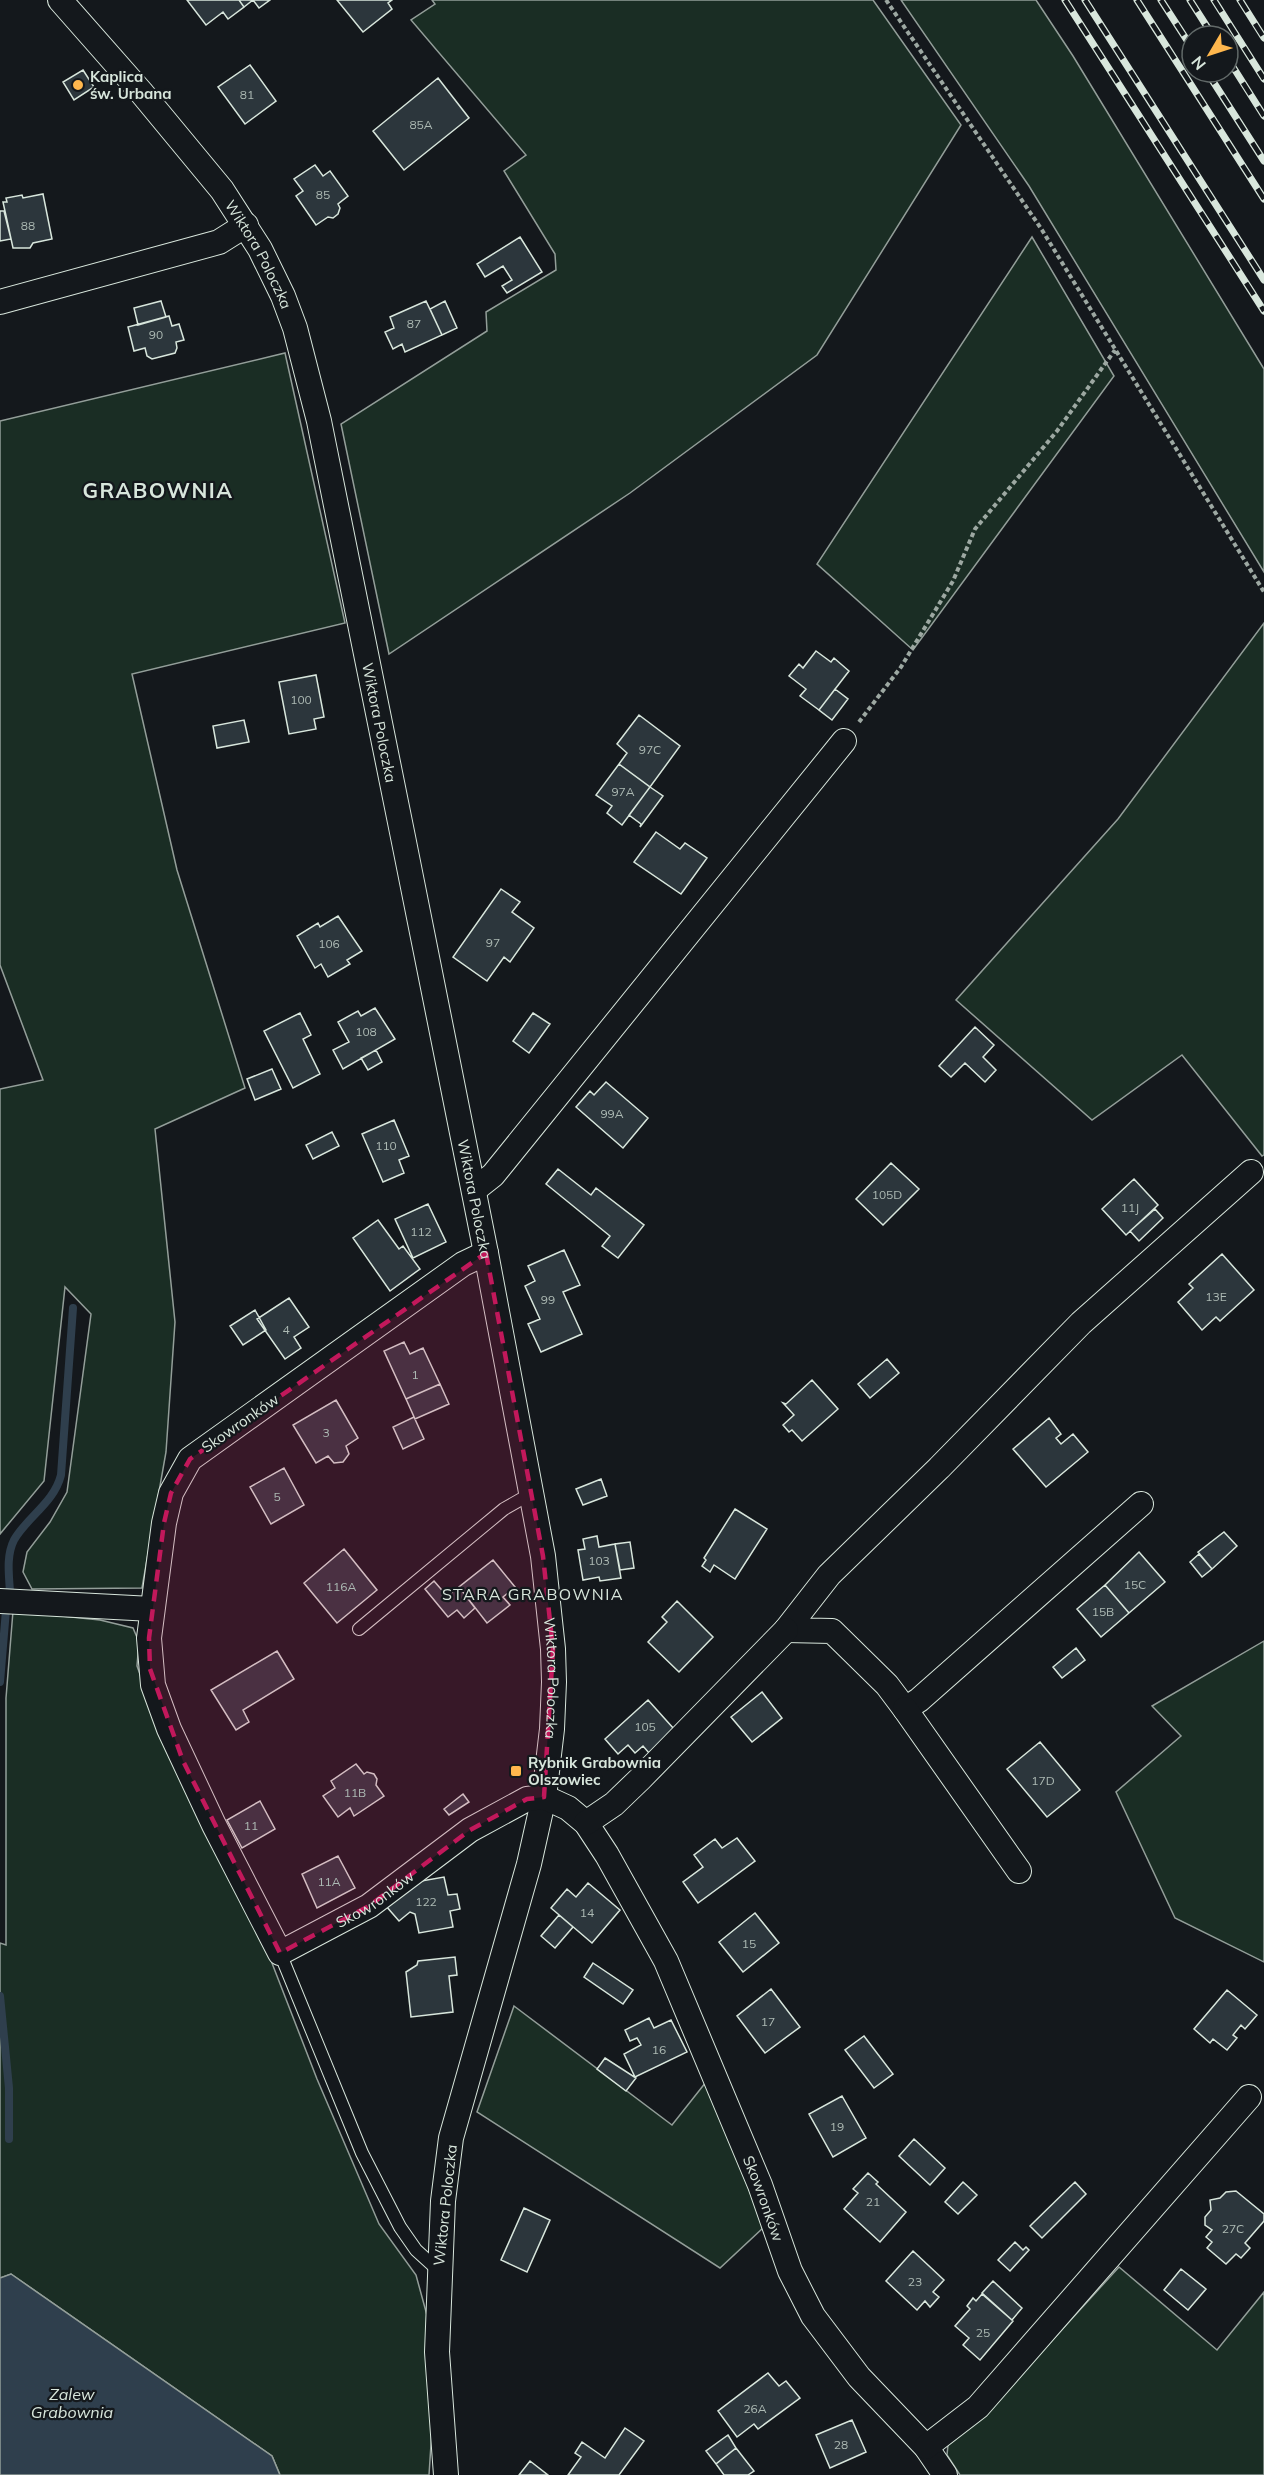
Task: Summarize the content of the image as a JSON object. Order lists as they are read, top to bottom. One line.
{"streets":{"street":["Wiktora Poloczka","Skowronków"]},"crossings":[["Wiktora Poloczka","Skowronków"]],"districts":["GRABOWNIA","STARA GRABOWNIA"],"water":["Zalew Grabownia"],"places":{"other":["Kaplica św. Urbana"],"transit":["Rybnik Grabownia Olszowiec"]},"house_numbers":["81","85A","85","88","87","90","100","97C","97A","97","106","108","99A","110","105D","11J","112","13E","99","4","1","3","5","103","15C","116A","15B","105","17D","11B","11","11A","122","14","15","17","16","19","21","27C","23","25","26A","28"],"north":"bottom left"}
